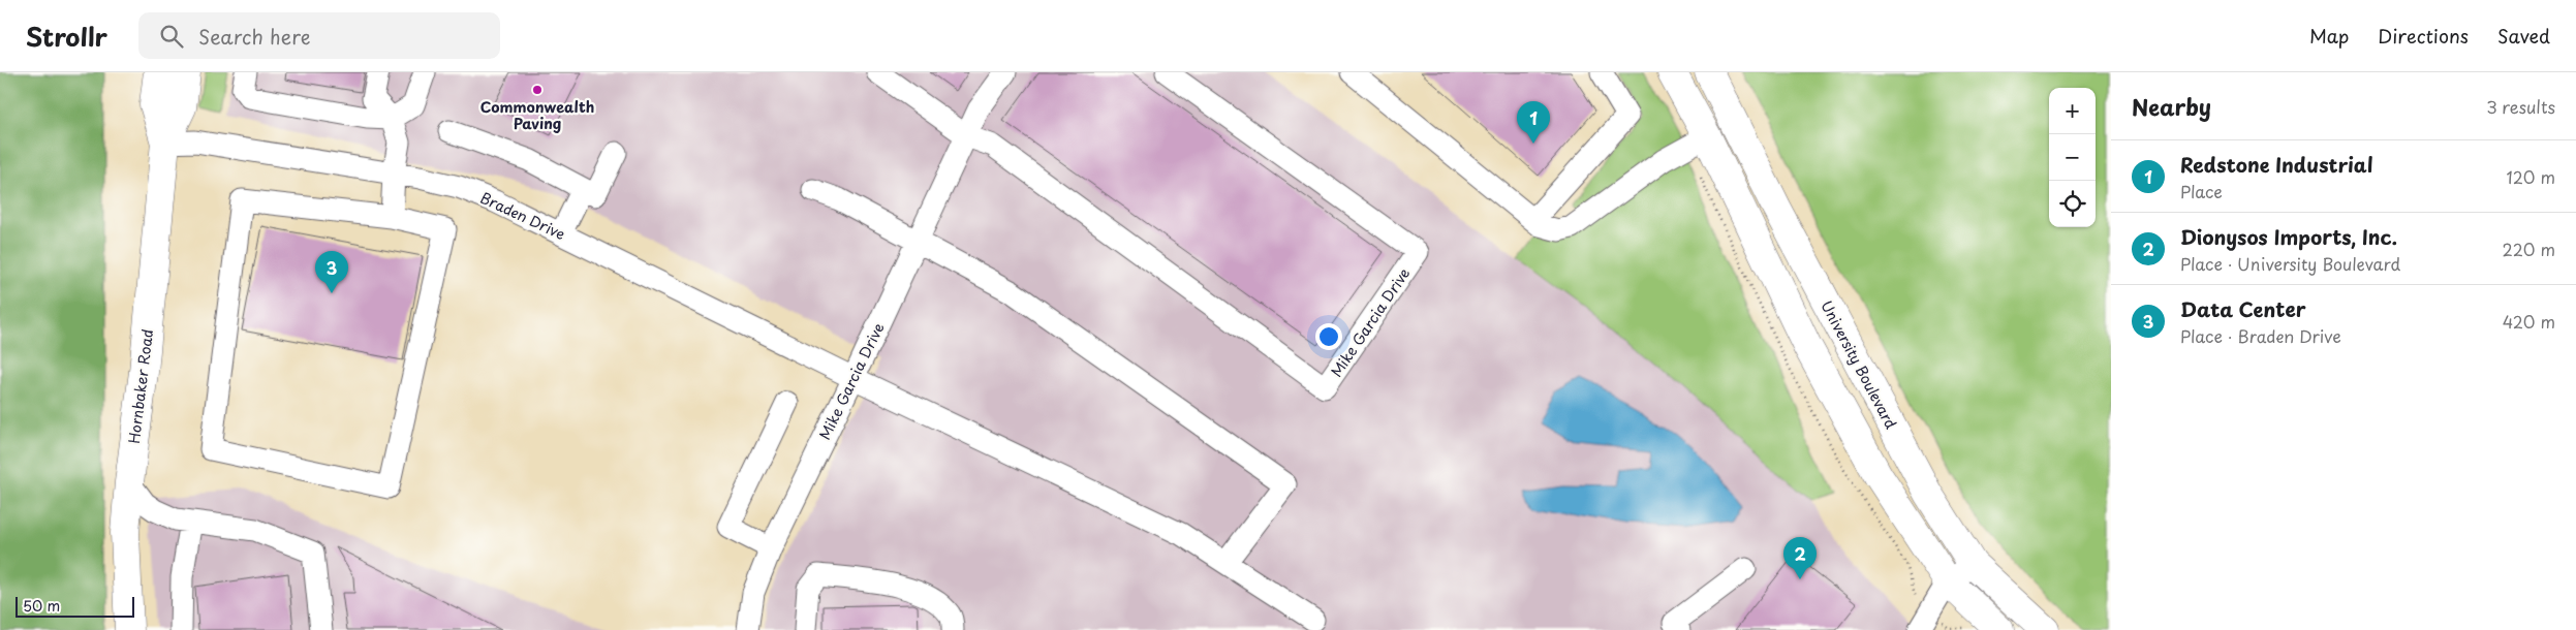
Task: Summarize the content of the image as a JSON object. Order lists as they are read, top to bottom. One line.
{"streets":{"main road":["University Boulevard","Hornbaker Road"],"street":["Braden Drive","Mike Garcia Drive"]},"crossings":[["Braden Drive","Mike Garcia Drive"],["Braden Drive","Hornbaker Road"]],"places":["Commonwealth Paving"],"scale_bar":"50 m","page":{"header":"Strollr","search":"Search here","nav":["Map","Directions","Saved"],"heading":["Nearby","3 results"],"map_buttons":["+","−"],"pins":["1","3","2"],"list":[{"mark":"1","name":"Redstone Industrial","note":"Place","value":"120 m"},{"mark":"2","name":"Dionysos Imports, Inc.","note":"Place · University Boulevard","value":"220 m"},{"mark":"3","name":"Data Center","note":"Place · Braden Drive","value":"420 m"}],"scale":"50 m"}}
